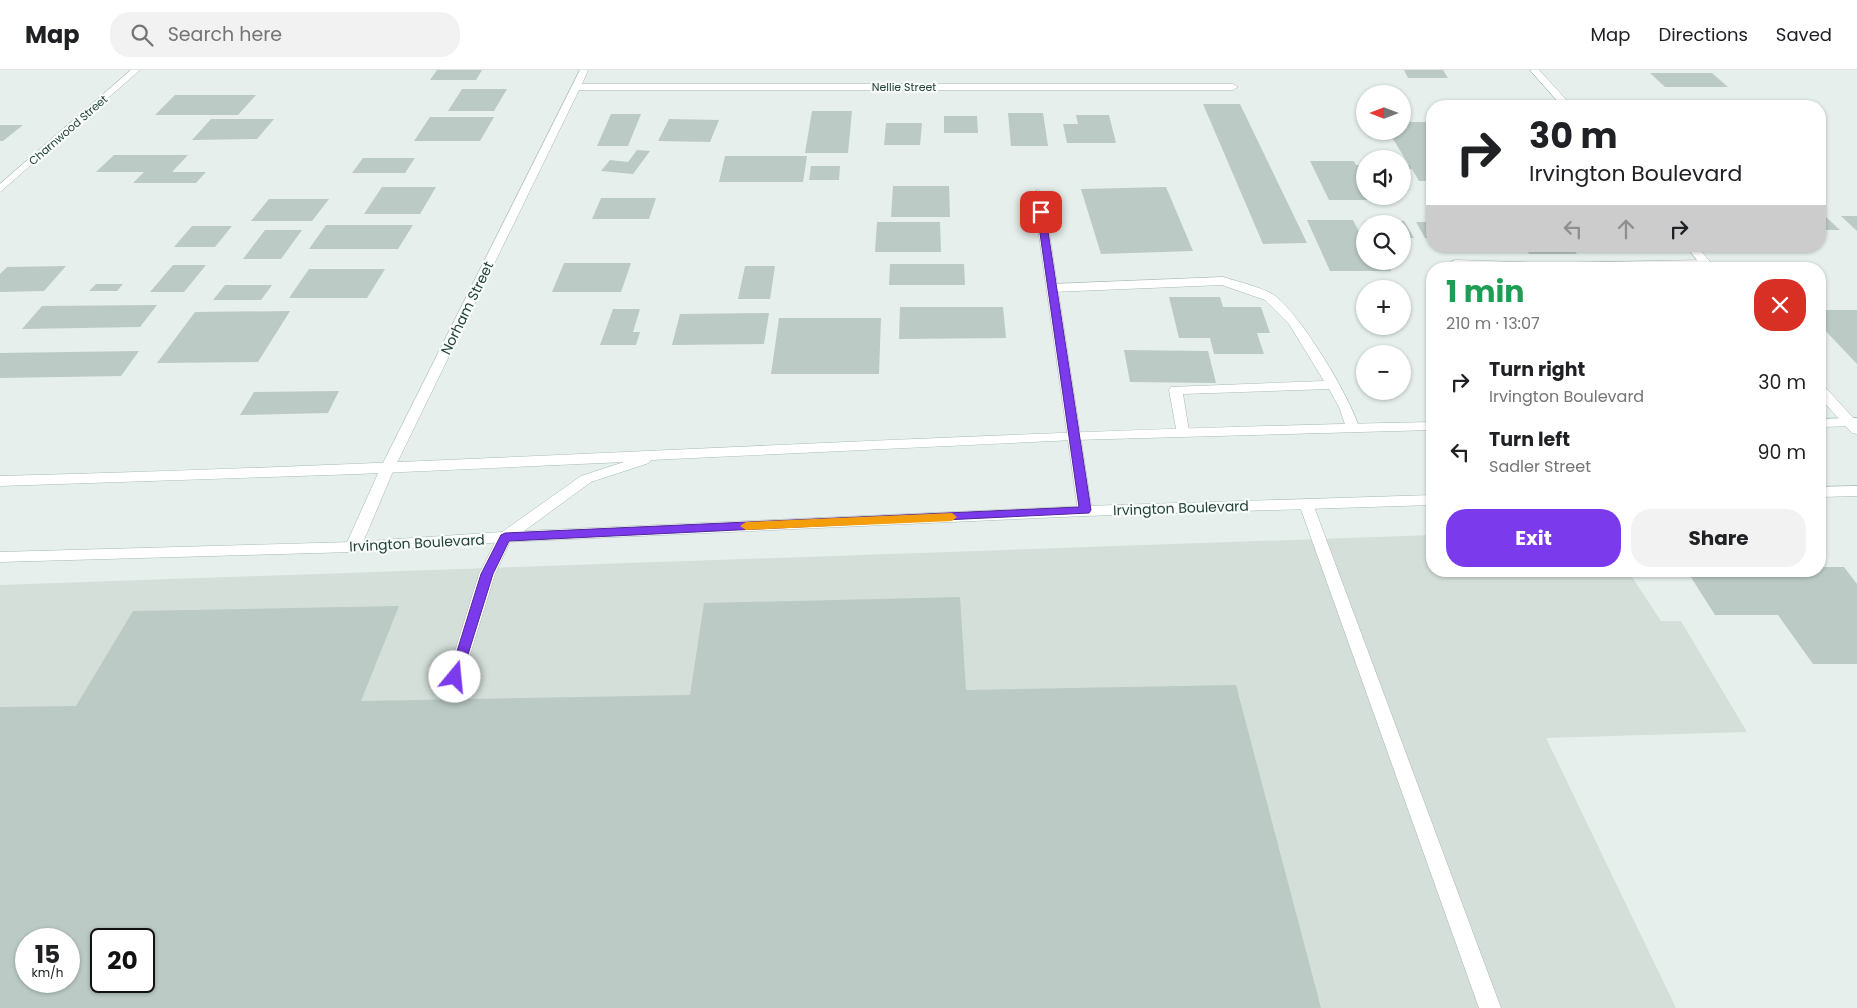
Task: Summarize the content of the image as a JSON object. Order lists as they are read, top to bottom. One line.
{"streets":{"street":["Nellie Street","Charnwood Street","Norham Street","Irvington Boulevard"]},"crossings":[["Nellie Street","Norham Street"],["Norham Street","Irvington Boulevard"]],"north":"left","page":{"header":"Map","search":"Search here","nav":["Map","Directions","Saved"],"map_buttons":["+","−"],"turn":["30 m","Irvington Boulevard"],"heading":["1 min","210 m · 13:07"],"list":[{"name":"Turn right","note":"Irvington Boulevard","value":"30 m"},{"name":"Turn left","note":"Sadler Street","value":"90 m"}],"buttons":["Exit","Share"],"speed":"15 km/h","limit":"20"}}
